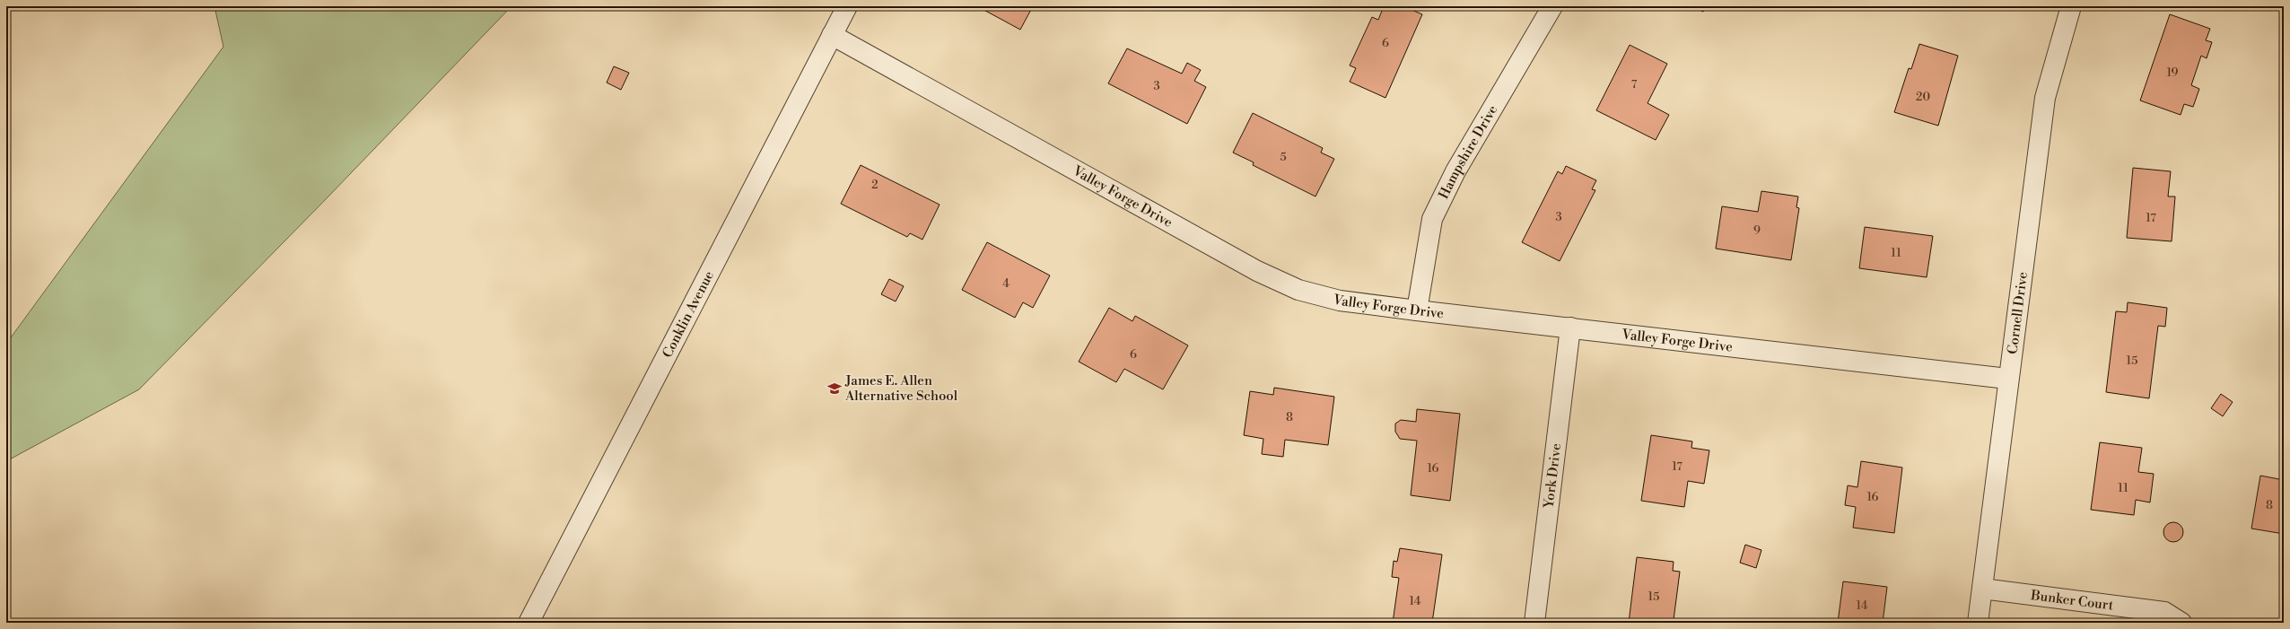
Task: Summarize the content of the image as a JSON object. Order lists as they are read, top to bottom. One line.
{"streets":{"street":["Hampshire Drive","Valley Forge Drive","Cornell Drive","Conklin Avenue","York Drive","Bunker Court"]},"crossings":[["Hampshire Drive","Valley Forge Drive"],["Valley Forge Drive","Cornell Drive"],["Valley Forge Drive","Conklin Avenue"],["Valley Forge Drive","York Drive"],["Cornell Drive","Bunker Court"]],"places":{"school or university":["James E. Allen Alternative School"]},"house_numbers":["6","19","7","3","20","5","2","3","17","9","11","4","6","15","8","17","16","11","16","8","15","14","14"]}
